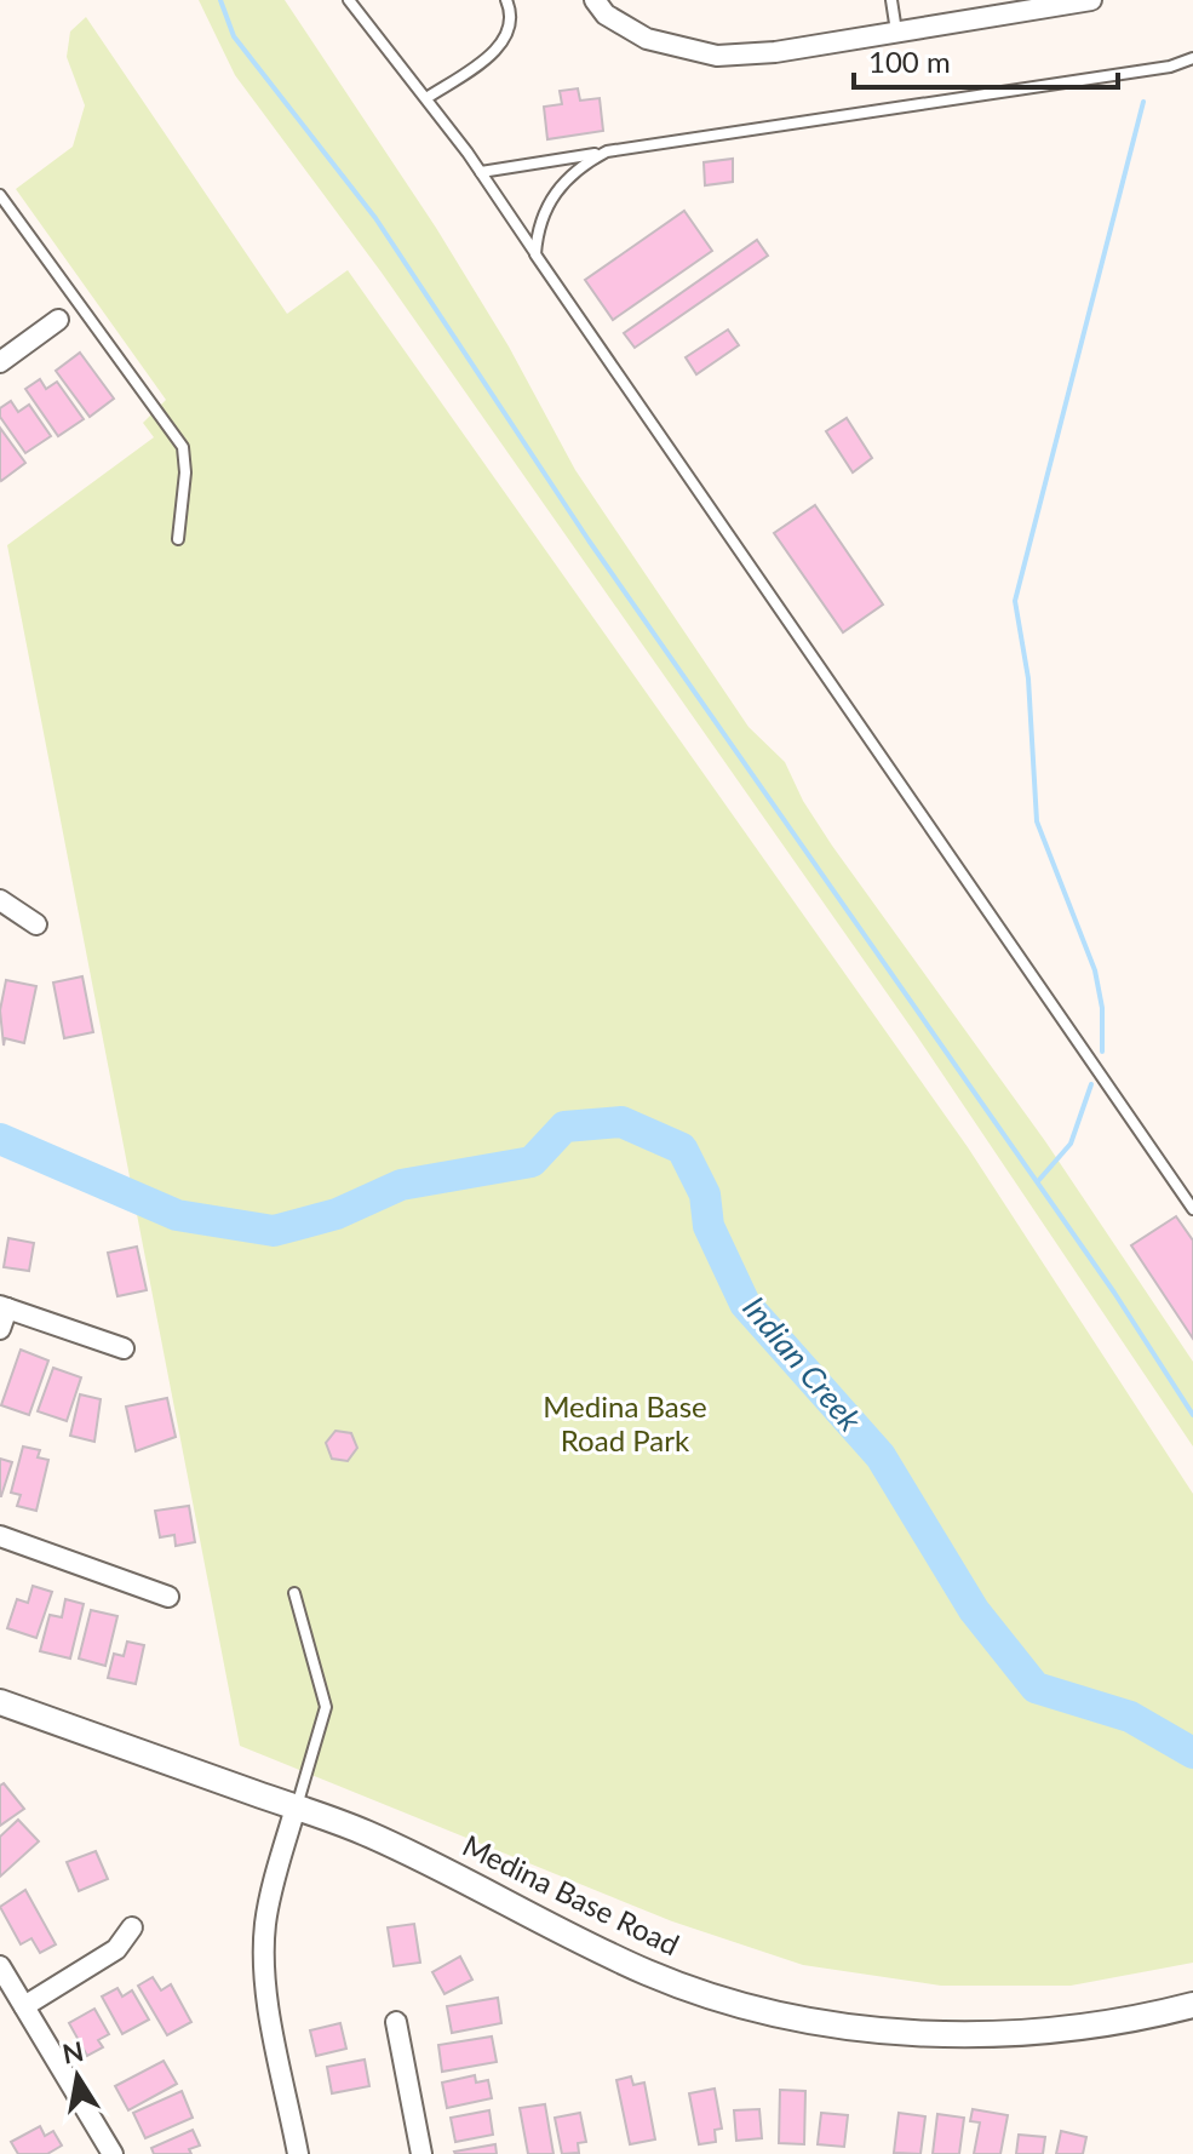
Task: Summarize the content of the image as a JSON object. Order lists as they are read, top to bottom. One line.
{"streets":{"street":["Medina Base Road"]},"water":["Indian Creek"],"parks":["Medina Base Road Park"],"scale_bar":"100 m","north":"top"}
